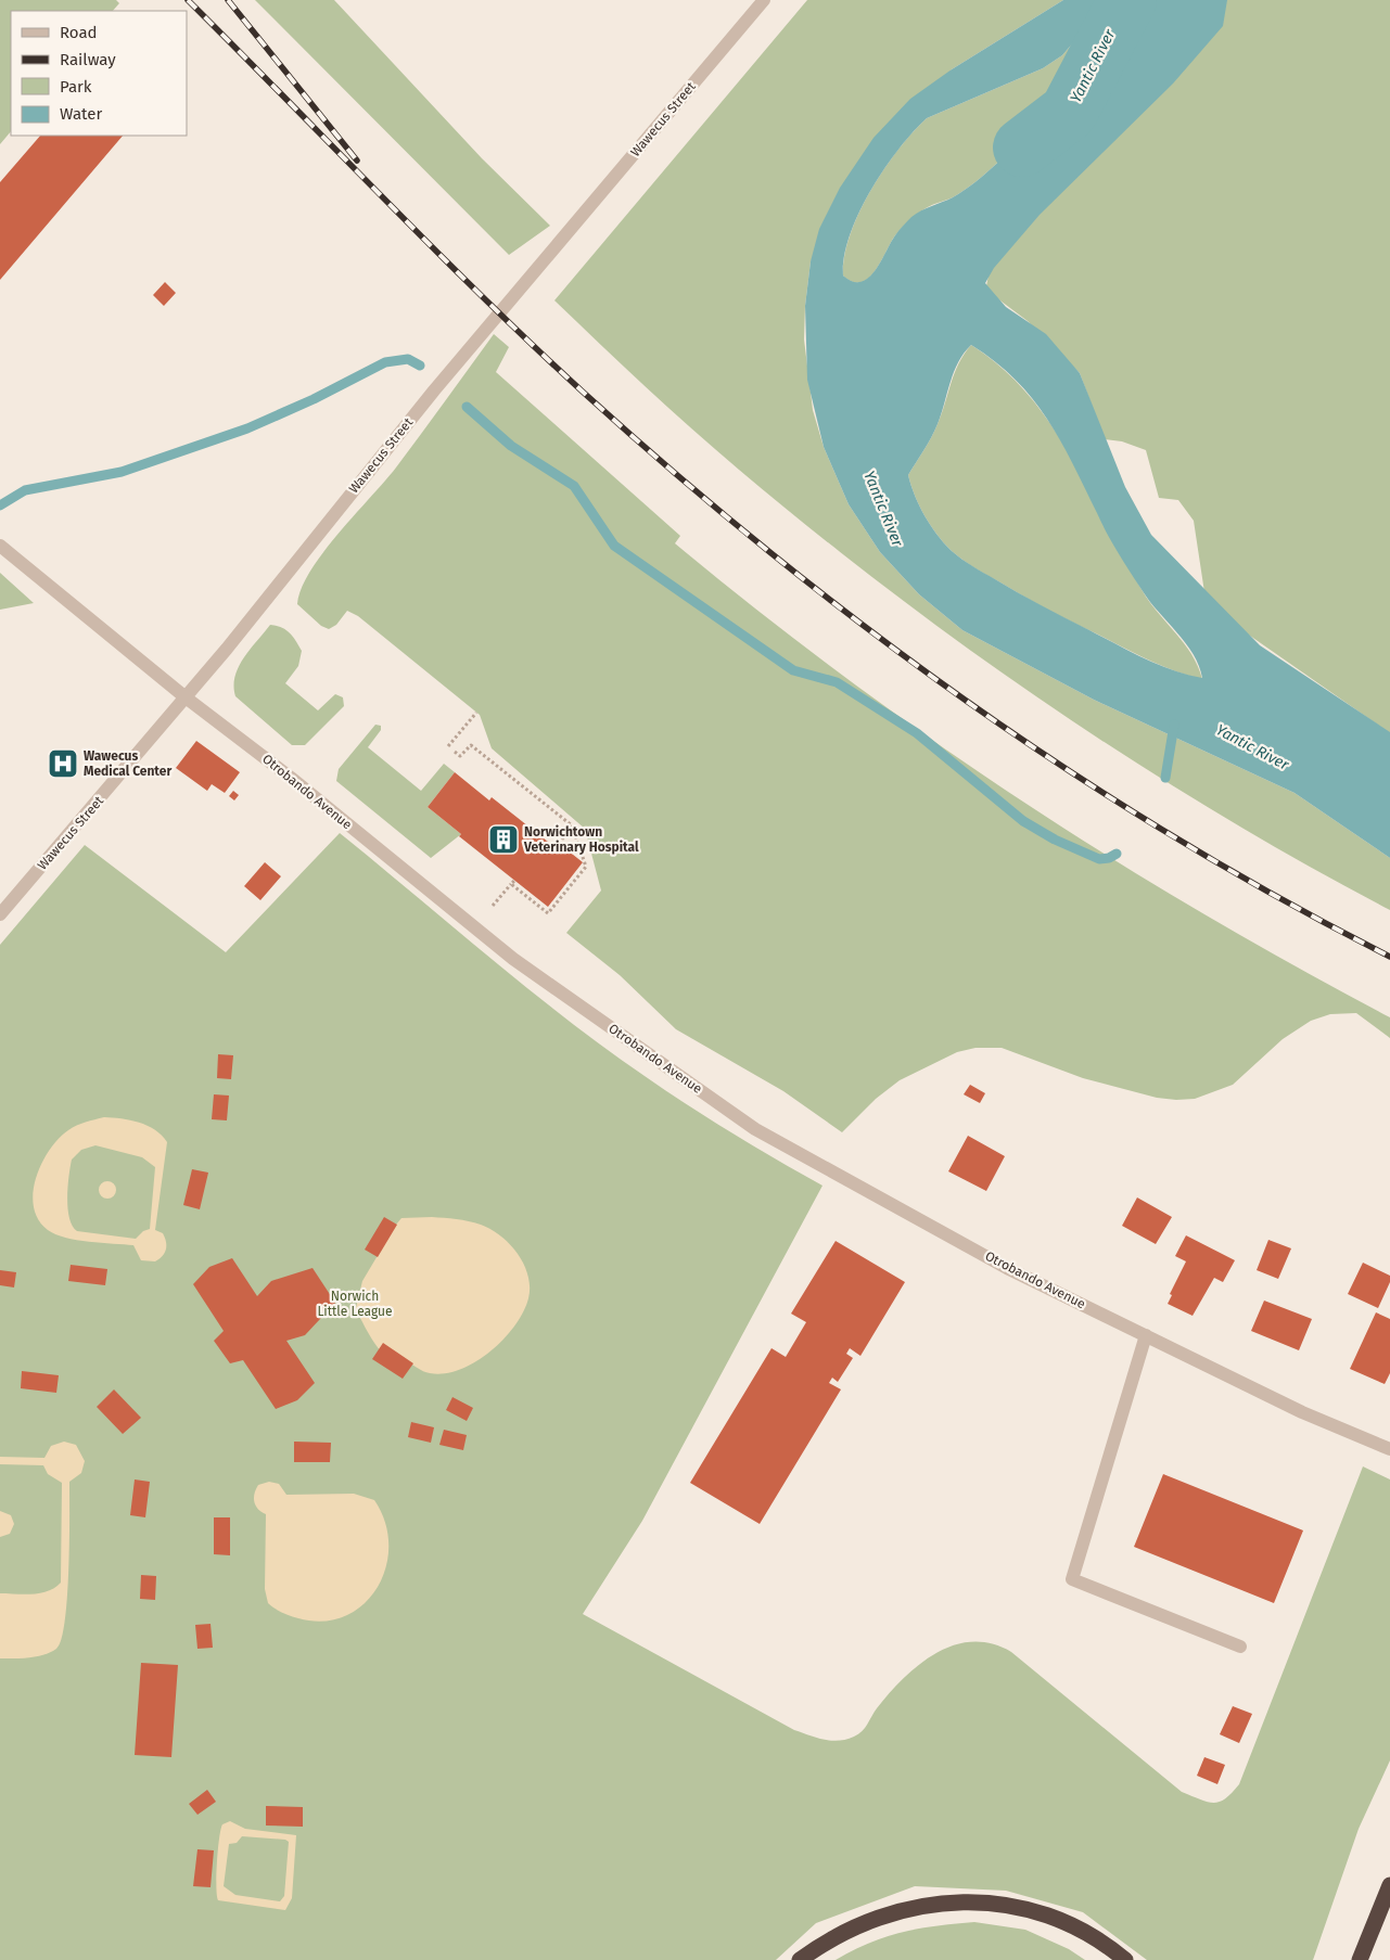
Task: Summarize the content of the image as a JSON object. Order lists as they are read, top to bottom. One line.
{"streets":{"street":["Wawecus Street","Otrobando Avenue"]},"crossings":[["Wawecus Street","Otrobando Avenue"]],"water":["Yantic River"],"parks":["Norwich Little League"],"places":{"hospital":["Wawecus Medical Center"],"building":["Norwichtown Veterinary Hospital"]},"legend":["Road","Railway","Park","Water"]}
